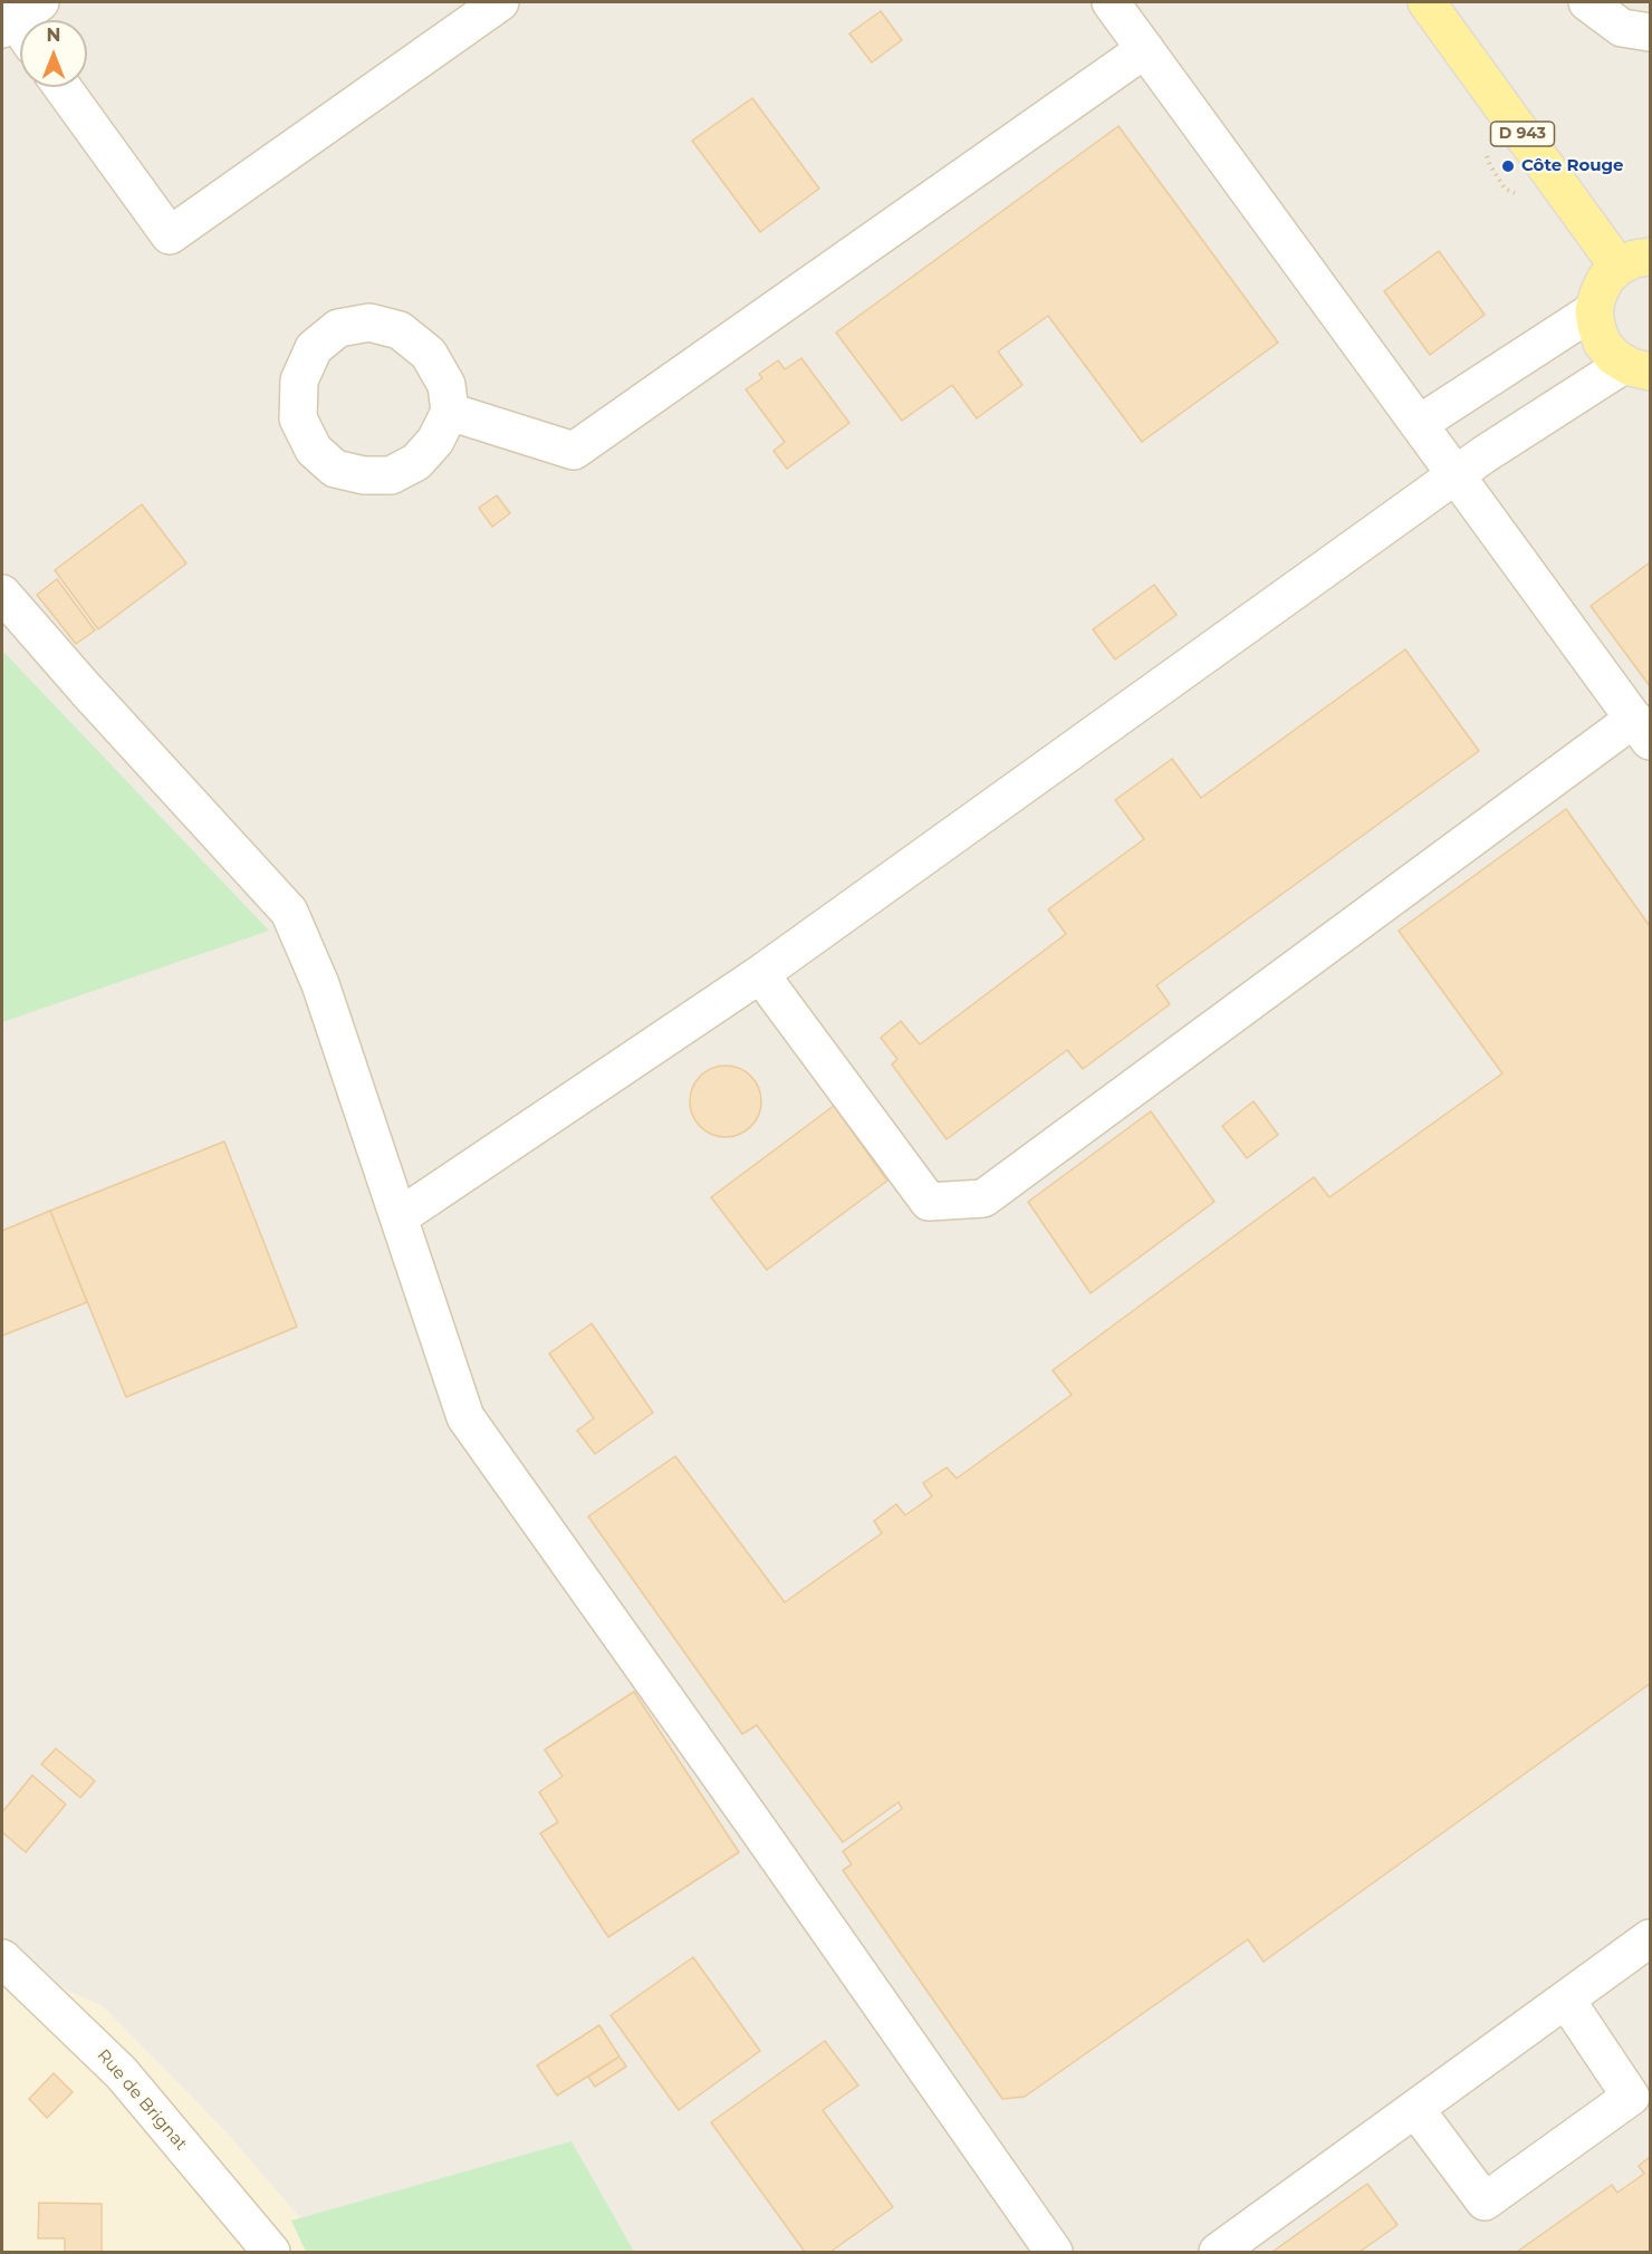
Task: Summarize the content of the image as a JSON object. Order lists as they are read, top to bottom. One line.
{"streets":{"main road":["D 943"],"street":["Rue de Brignat"]},"places":["Côte Rouge"],"north":"top"}
